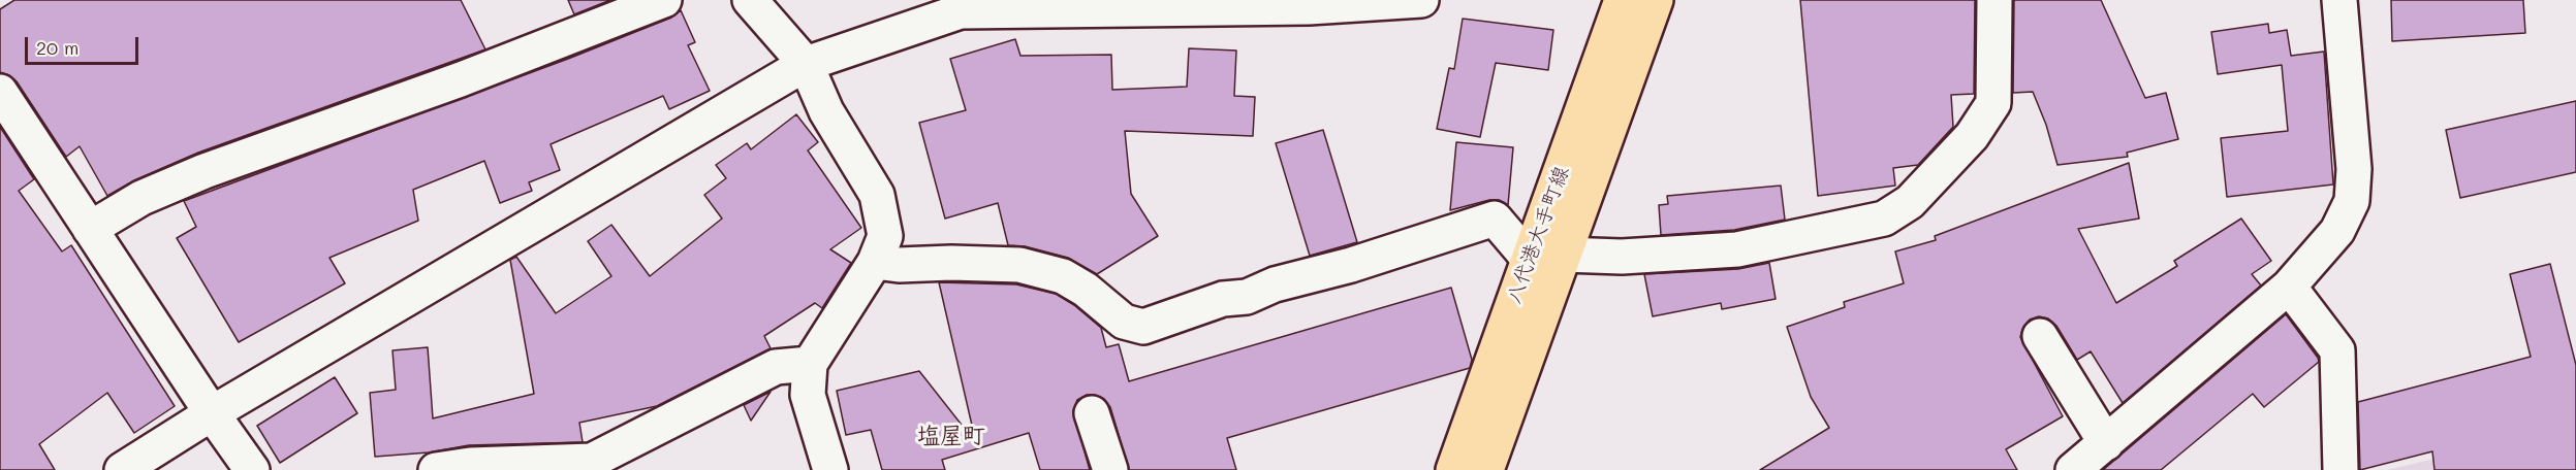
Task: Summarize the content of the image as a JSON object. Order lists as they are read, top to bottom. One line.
{"streets":{"main road":["八代港大手町線"]},"districts":["塩屋町"],"scale_bar":"20 m"}
